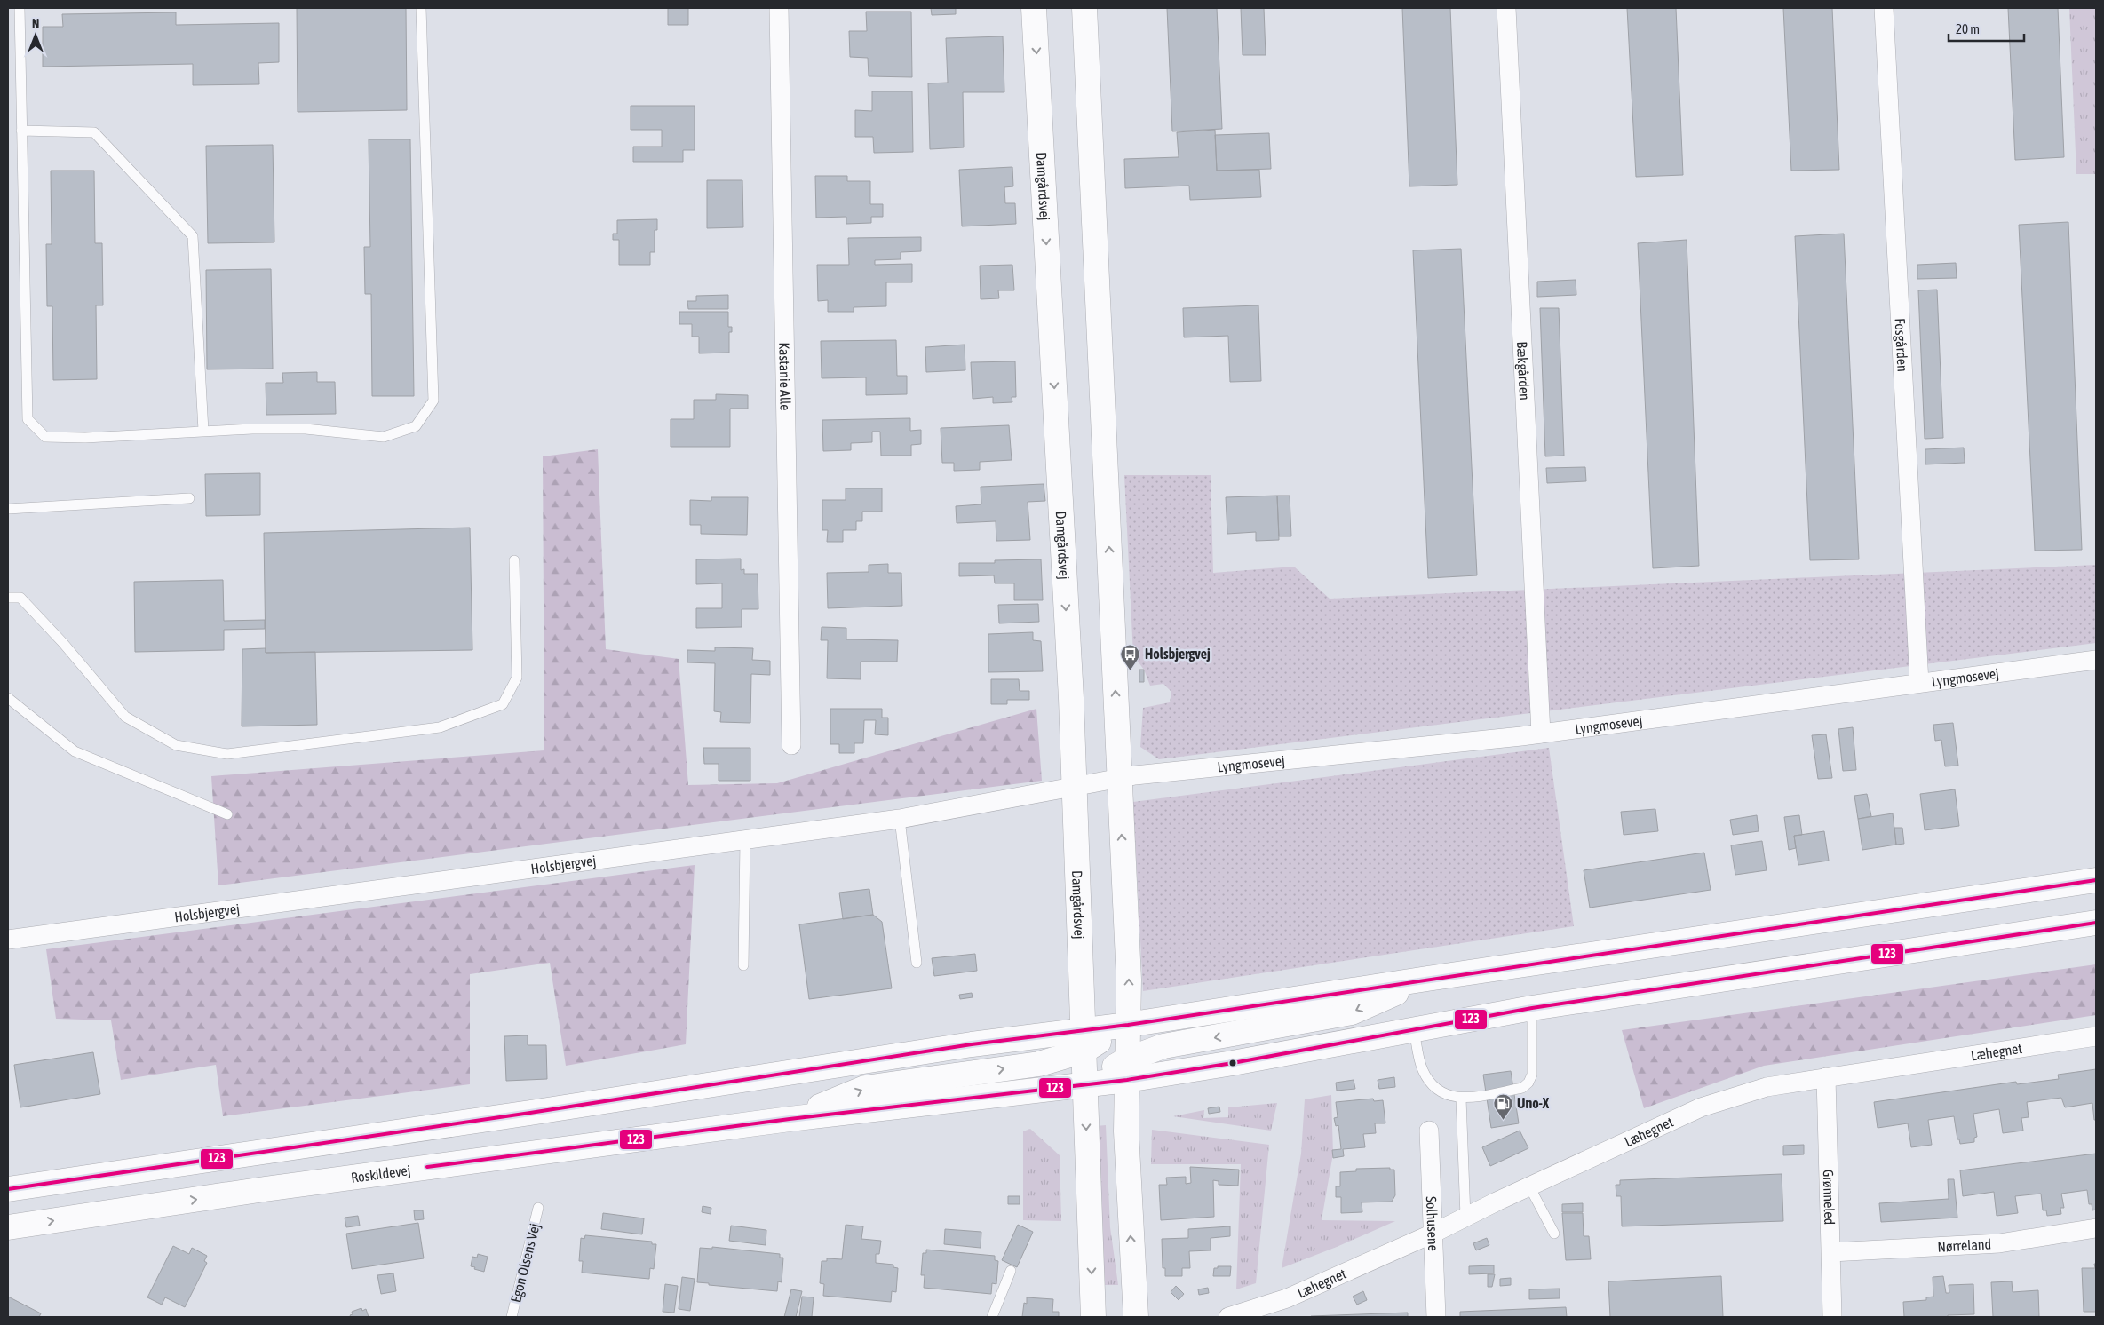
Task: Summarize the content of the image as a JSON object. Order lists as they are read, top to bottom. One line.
{"streets":{"main road":["Damgårdsvej","Roskildevej"],"street":["Fosgården","Bækgården","Kastanie Alle","Lyngmosevej","Holsbjergvej","Læhegnet","Grønneled","Solhusene","Nørreland"],"lane":["Egon Olsens Vej"]},"crossings":[["Damgårdsvej","Holsbjergvej"],["Damgårdsvej","Roskildevej"],["Fosgården","Lyngmosevej"],["Bækgården","Lyngmosevej"],["Lyngmosevej","Holsbjergvej"],["Læhegnet","Grønneled"],["Læhegnet","Solhusene"],["Grønneled","Nørreland"]],"places":{"bus stop":["Holsbjergvej"],"fuel station":["Uno-X"]},"lines":["transit line 123"],"scale_bar":"20 m","north":"top"}
